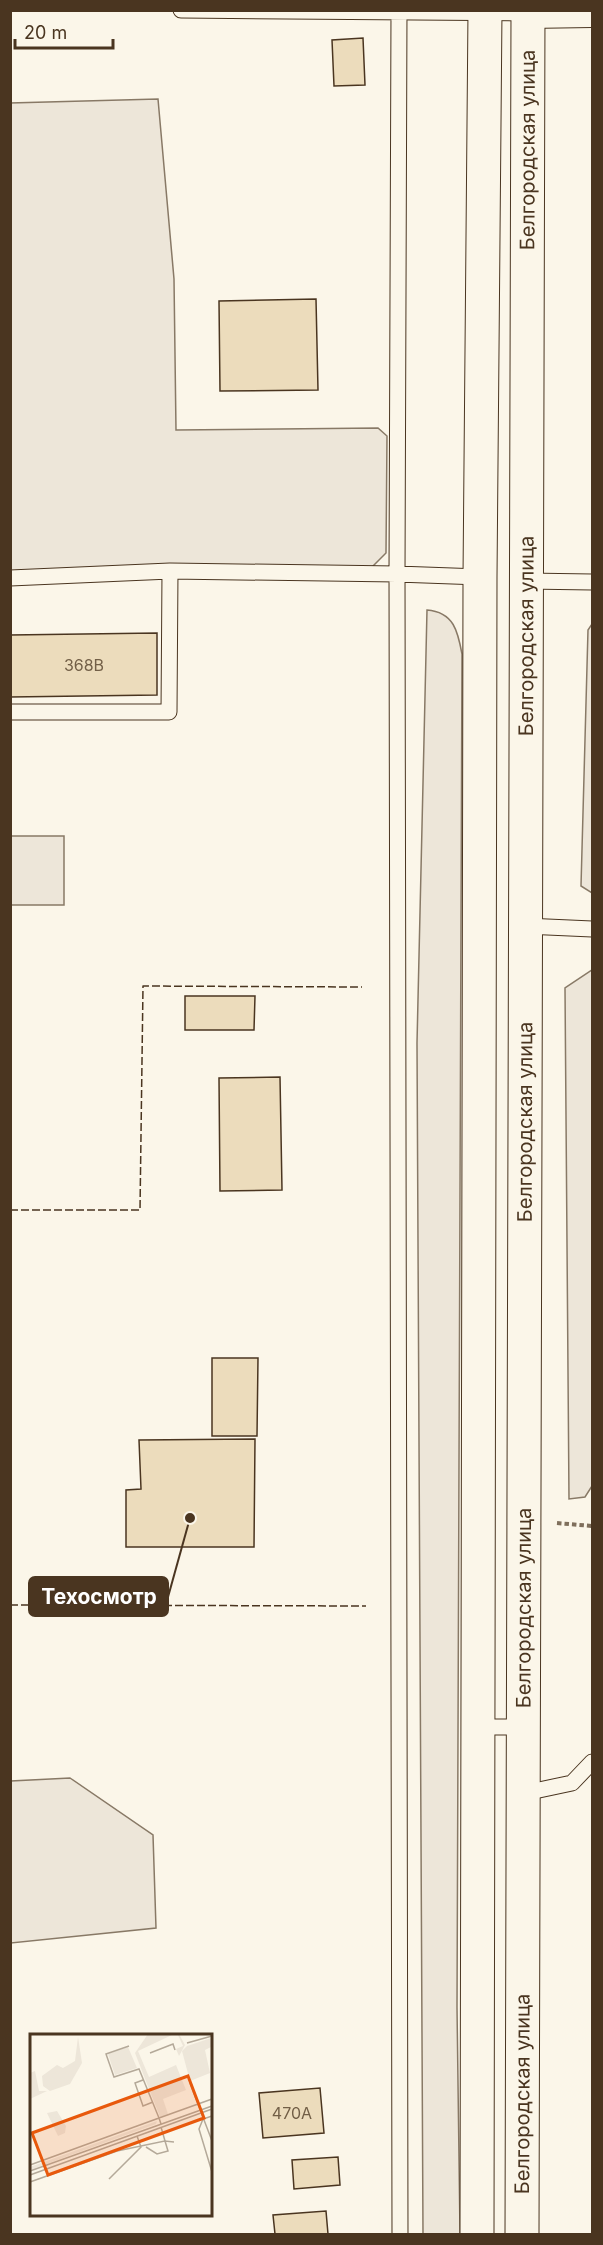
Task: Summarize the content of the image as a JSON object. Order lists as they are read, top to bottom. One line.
{"streets":{"main road":["Белгородская улица"]},"places":["Техосмотр"],"house_numbers":["368В","470А"],"scale_bar":"20 m"}
